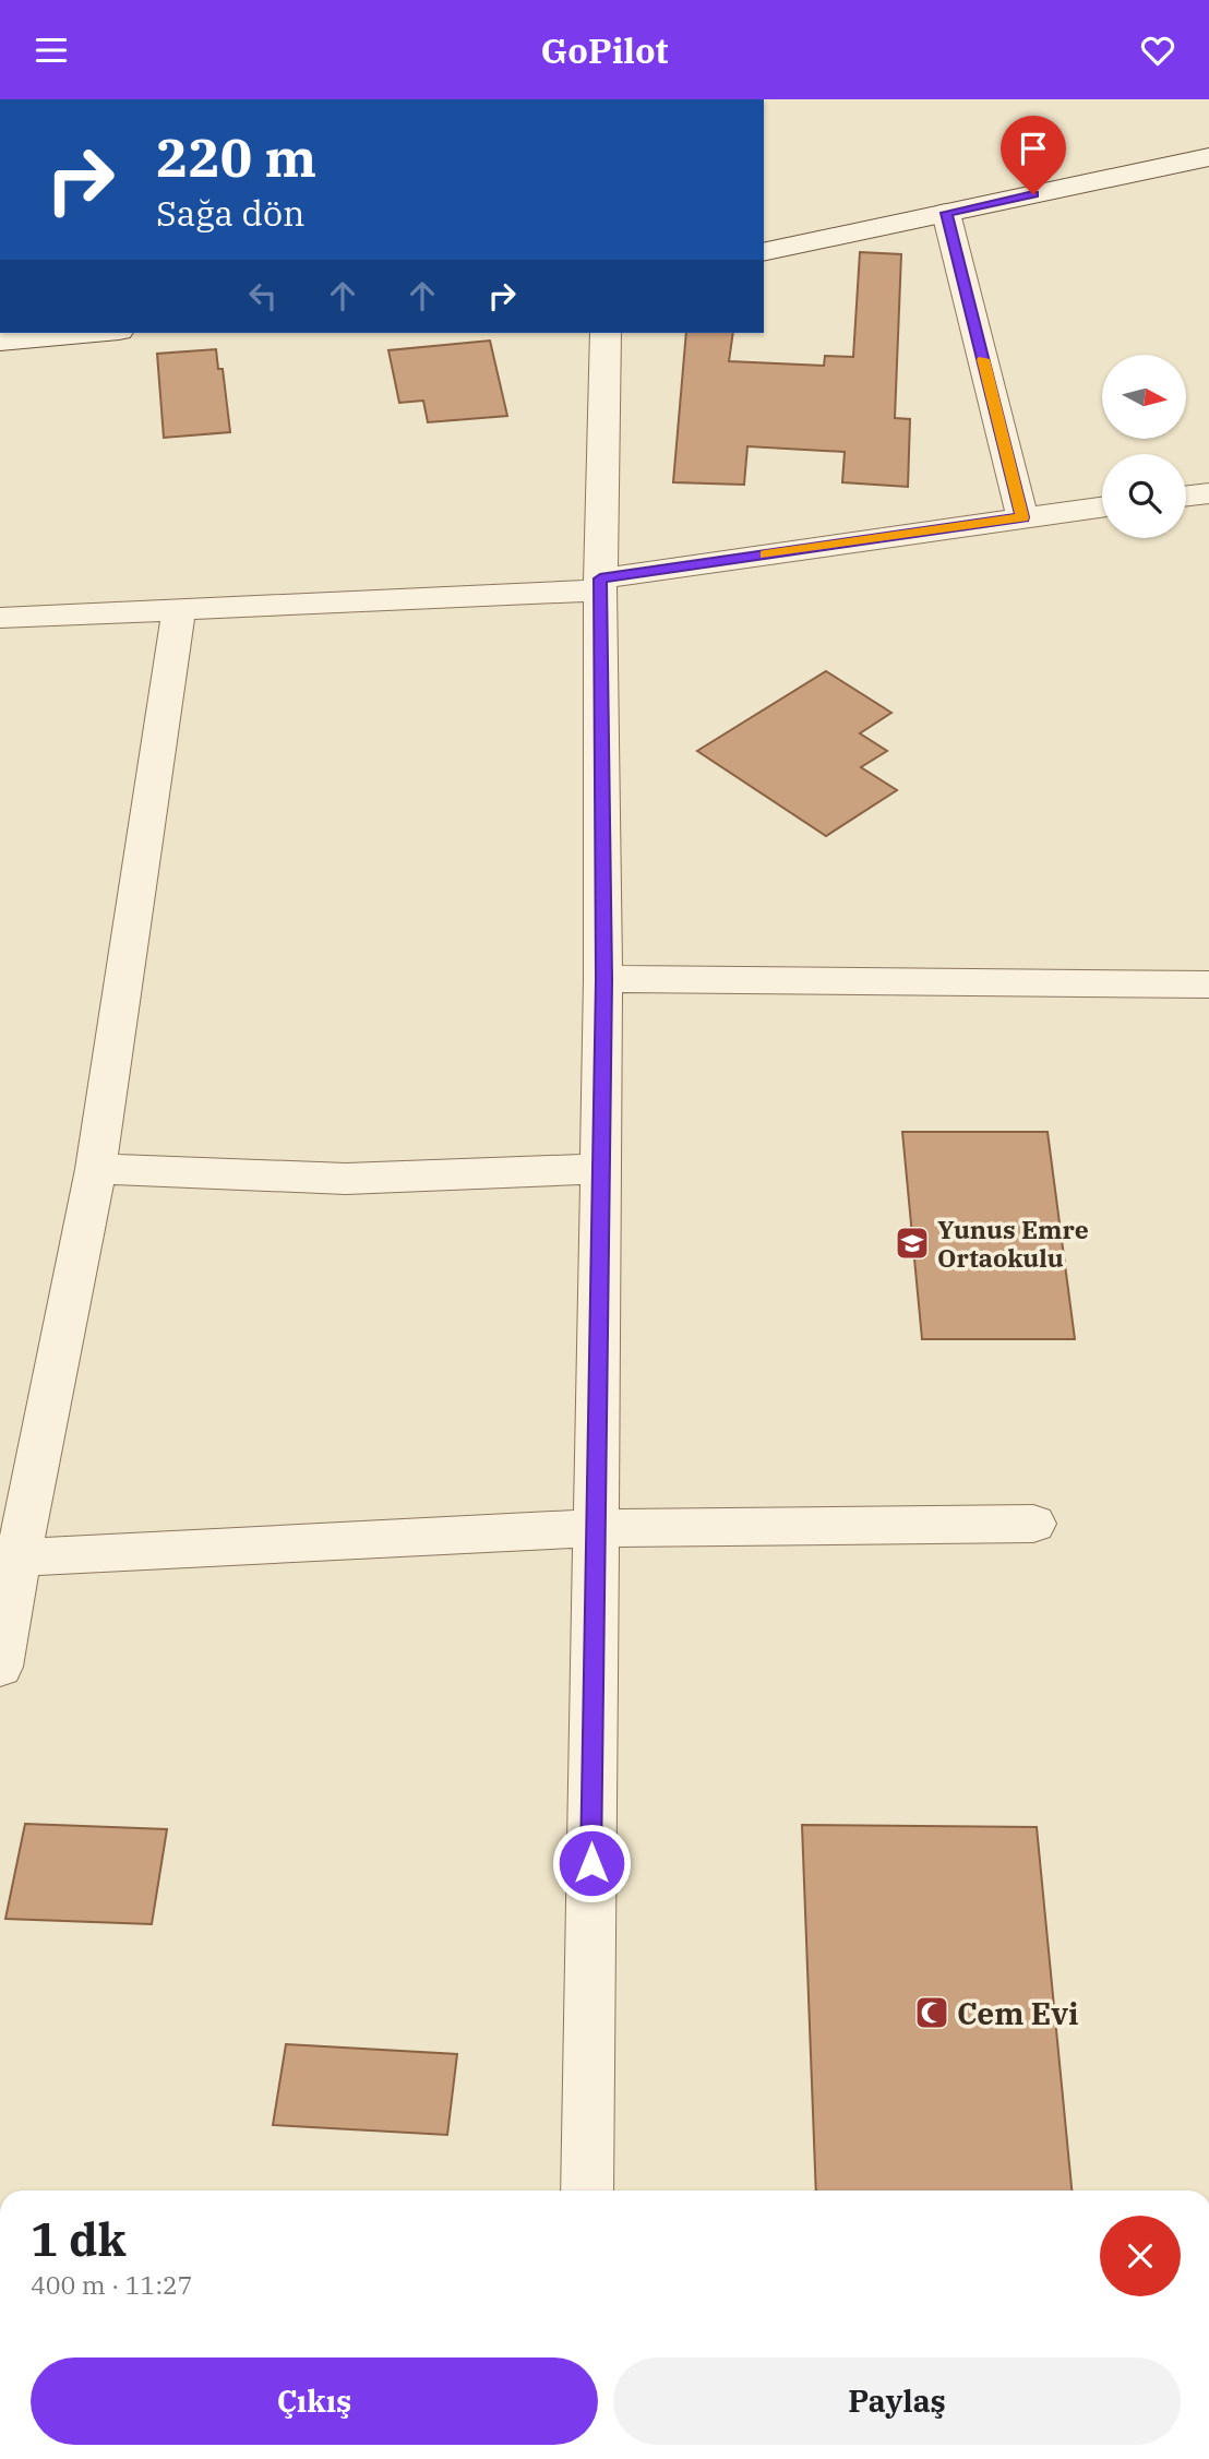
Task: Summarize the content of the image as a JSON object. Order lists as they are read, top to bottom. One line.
{"places":{"school or university":["Yunus Emre Ortaokulu"],"mosque":["Cem Evi"]},"north":"right","page":{"header":"GoPilot","turn":["220 m","Sağa dön"],"heading":["1 dk","400 m · 11:27"],"buttons":["Çıkış","Paylaş"]}}
